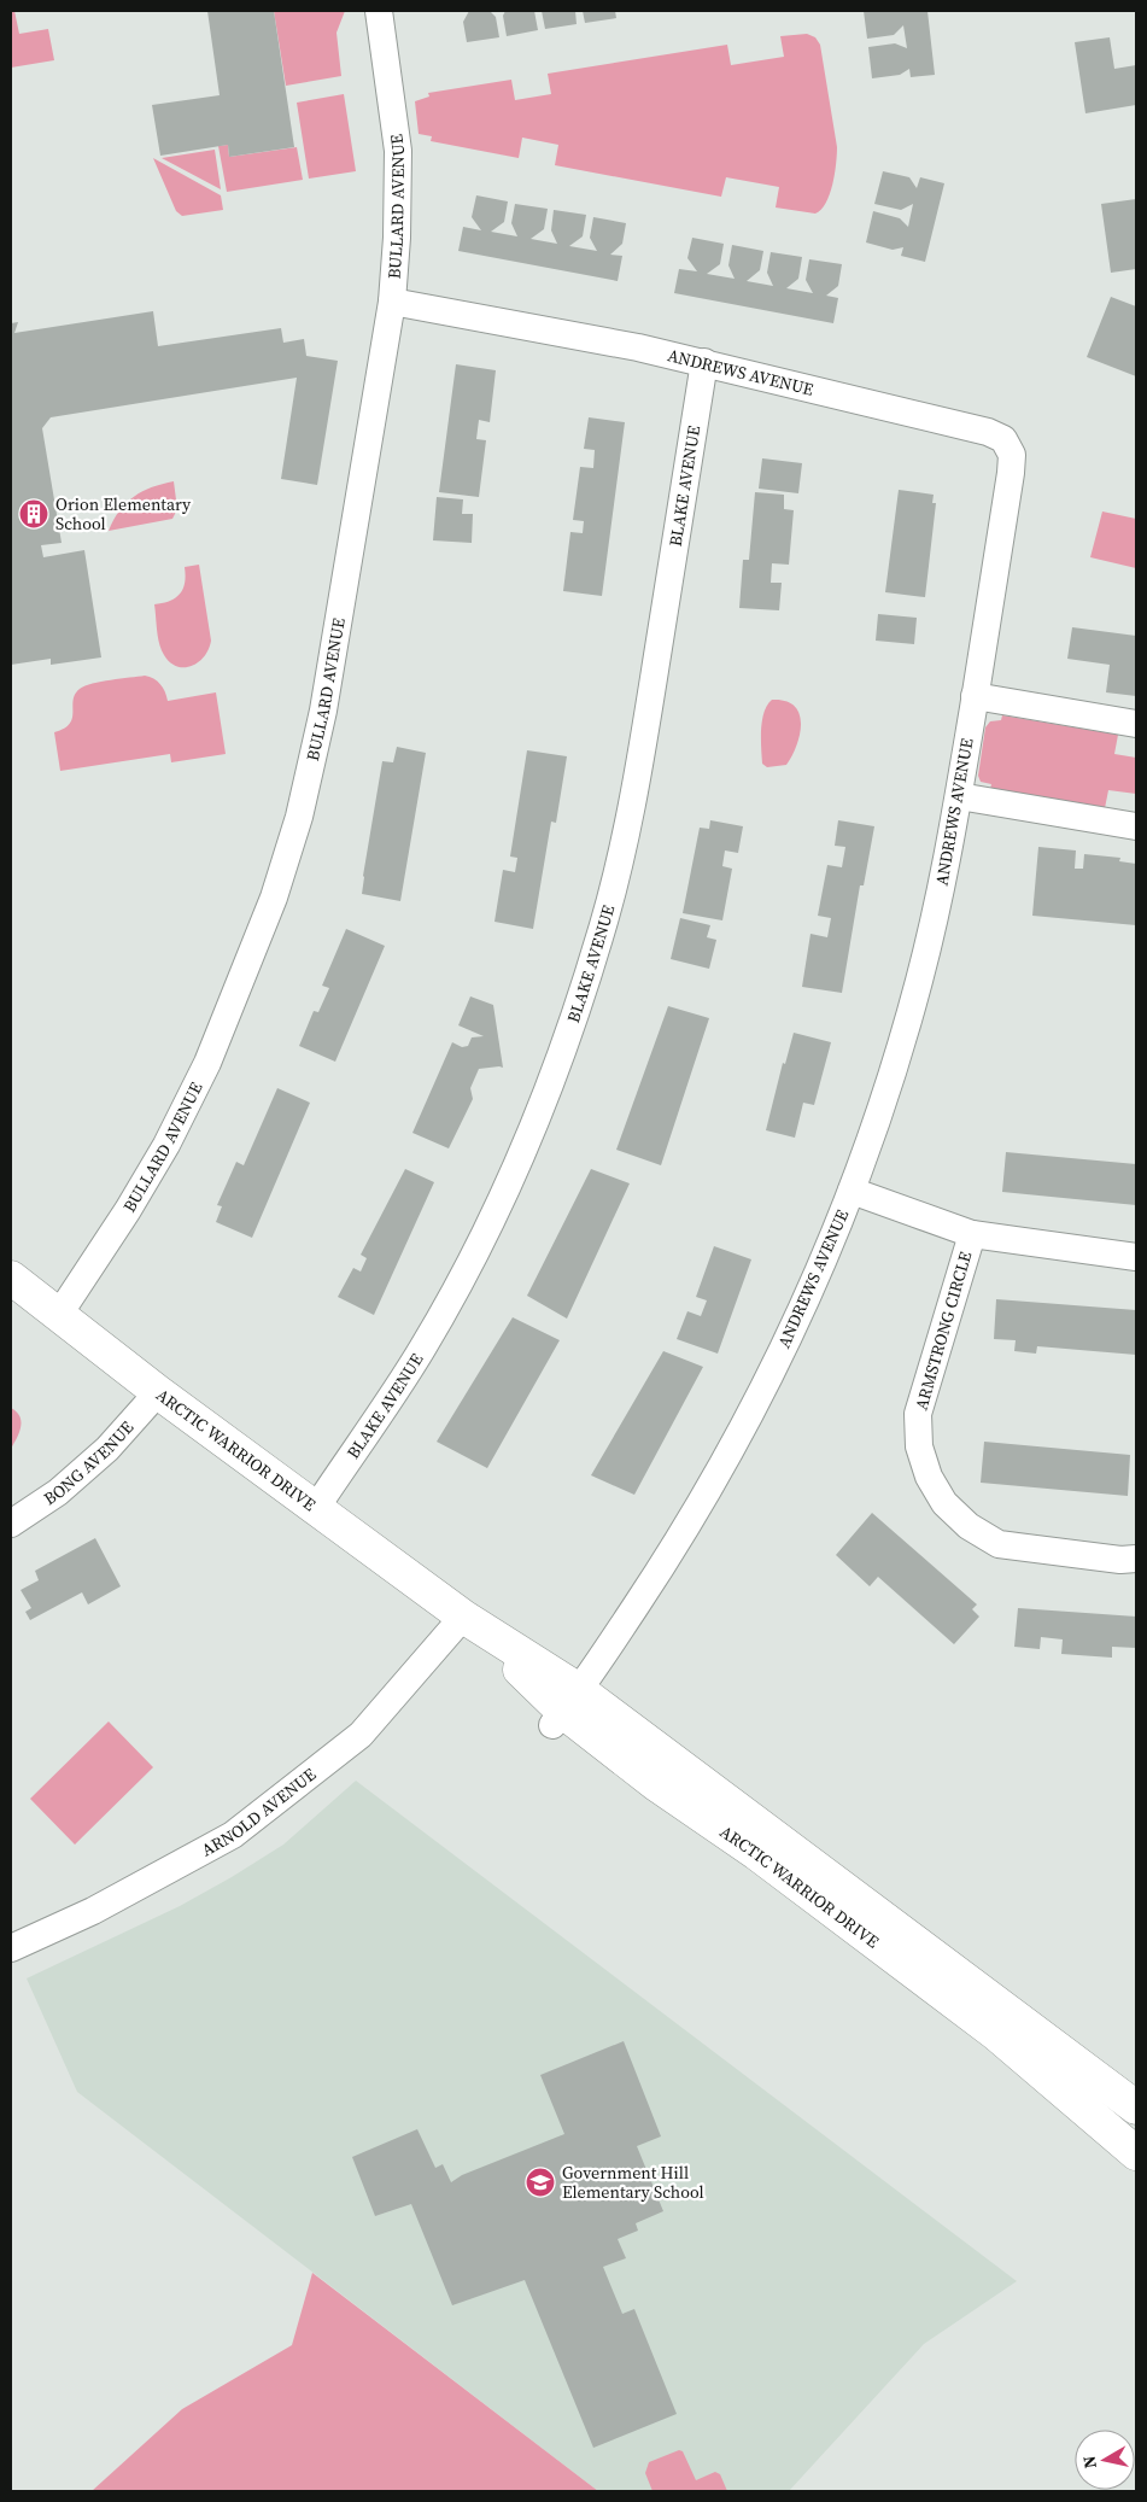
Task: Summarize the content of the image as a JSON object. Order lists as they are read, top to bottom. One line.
{"streets":{"main road":["ARCTIC WARRIOR DRIVE"],"street":["BULLARD AVENUE","ANDREWS AVENUE","BLAKE AVENUE","ARMSTRONG CIRCLE","BONG AVENUE","ARNOLD AVENUE"]},"crossings":[["BULLARD AVENUE","ANDREWS AVENUE"],["BULLARD AVENUE","ARCTIC WARRIOR DRIVE"],["ANDREWS AVENUE","BLAKE AVENUE"],["ANDREWS AVENUE","ARMSTRONG CIRCLE"],["ANDREWS AVENUE","ARCTIC WARRIOR DRIVE"],["BLAKE AVENUE","ARCTIC WARRIOR DRIVE"],["ARCTIC WARRIOR DRIVE","BONG AVENUE"],["ARCTIC WARRIOR DRIVE","ARNOLD AVENUE"]],"places":{"building":["Orion Elementary School"],"school or university":["Government Hill Elementary School"]},"north":"left"}
